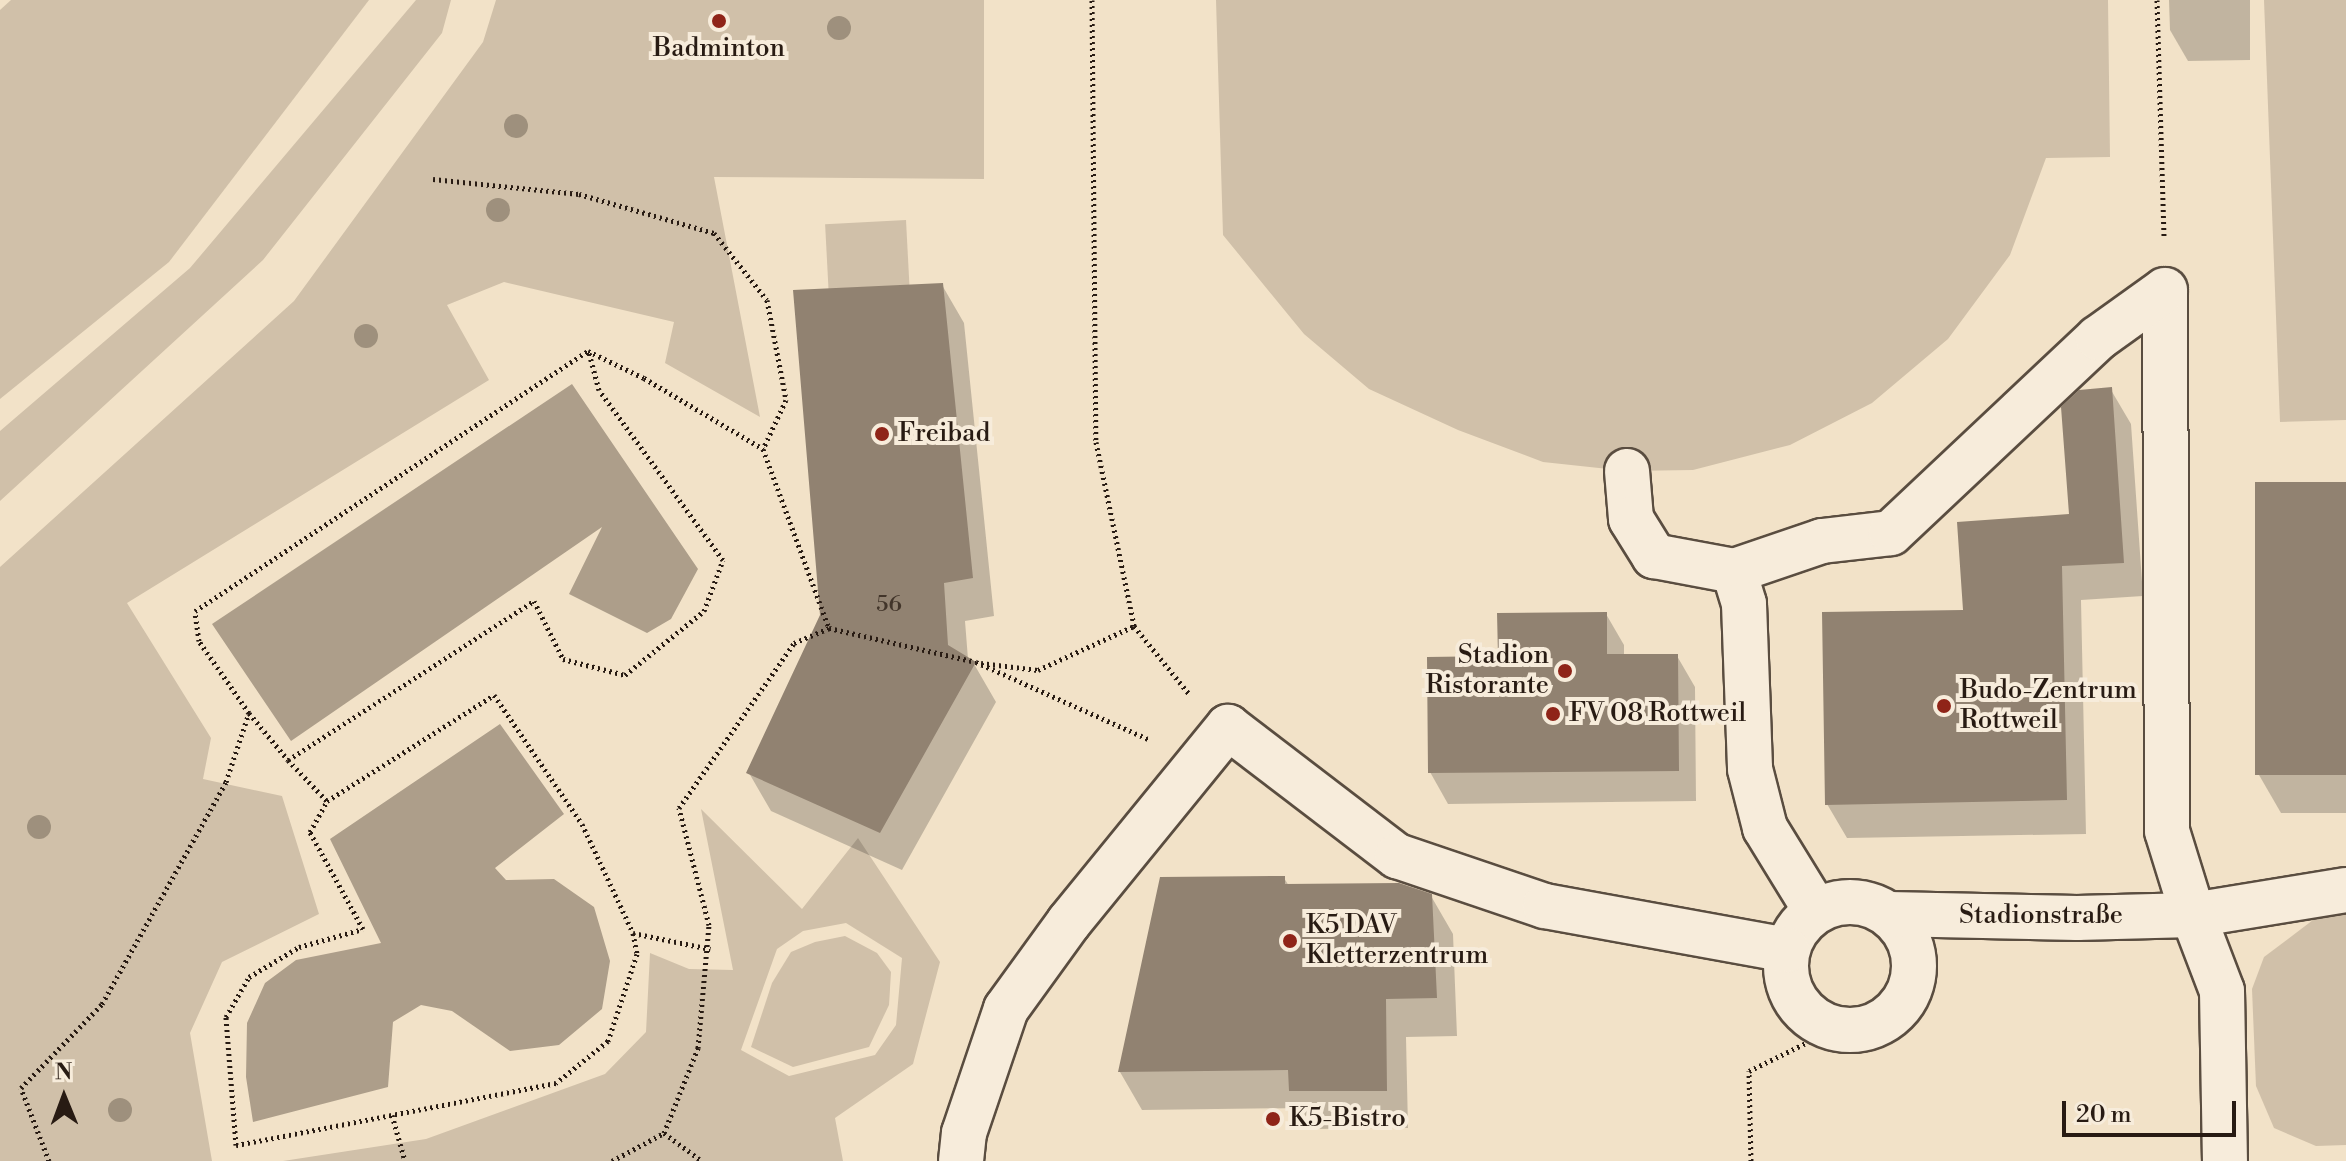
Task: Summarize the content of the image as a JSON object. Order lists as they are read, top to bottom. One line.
{"streets":{"street":["Stadionstraße"]},"places":["Badminton","Freibad","Stadion Ristorante","Budo-Zentrum Rottweil","FV 08 Rottweil","K5 DAV Kletterzentrum","K5-Bistro"],"house_numbers":["56"],"scale_bar":"20 m","north":"top"}
